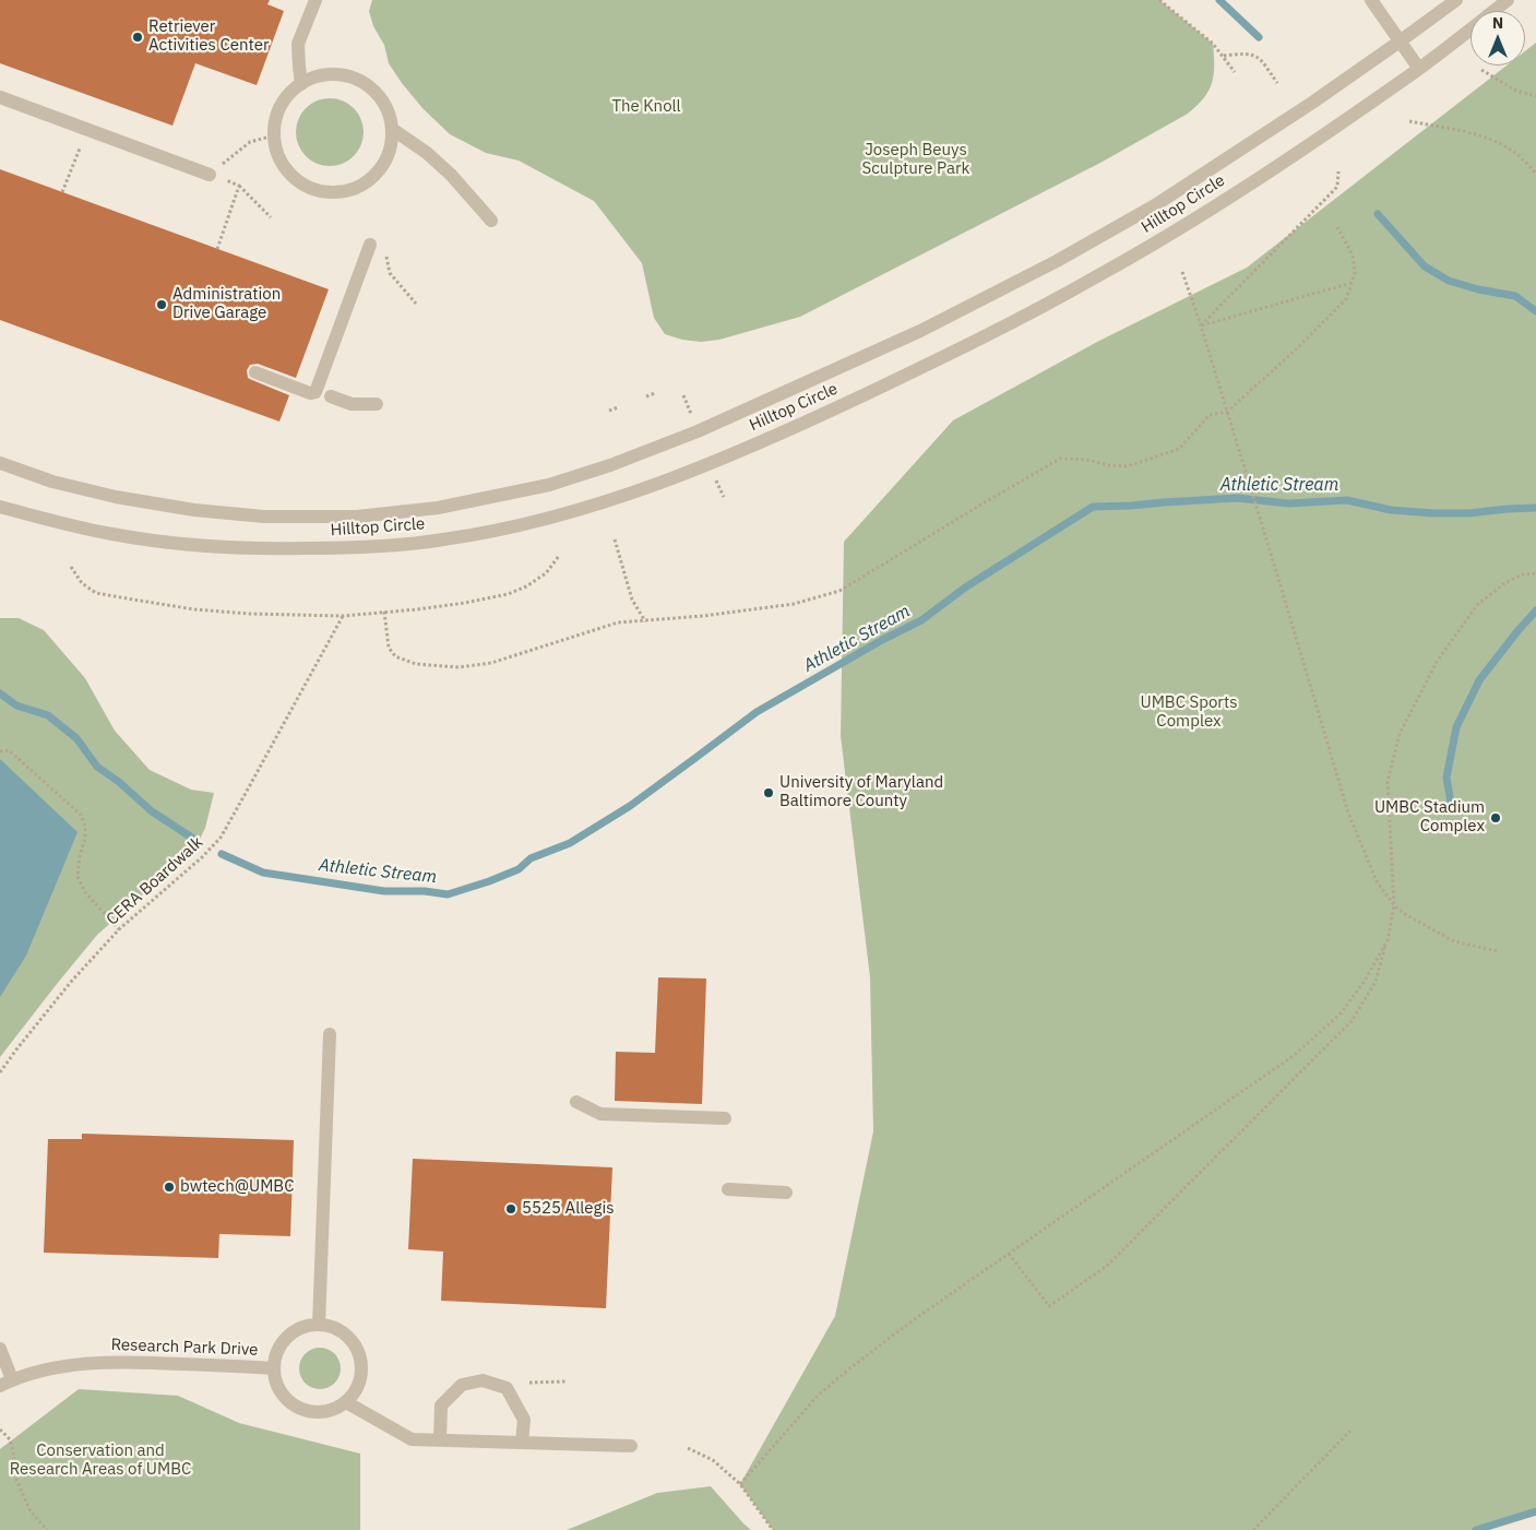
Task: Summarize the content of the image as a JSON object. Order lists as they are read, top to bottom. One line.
{"streets":{"street":["Hilltop Circle","Research Park Drive"],"path":["CERA Boardwalk"]},"water":["Athletic Stream"],"parks":["The Knoll","Joseph Beuys Sculpture Park","UMBC Sports Complex","Conservation and Research Areas of UMBC"],"places":["Retriever Activities Center","Administration Drive Garage","University of Maryland Baltimore County","UMBC Stadium Complex","bwtech@UMBC","5525 Allegis"],"north":"top"}
